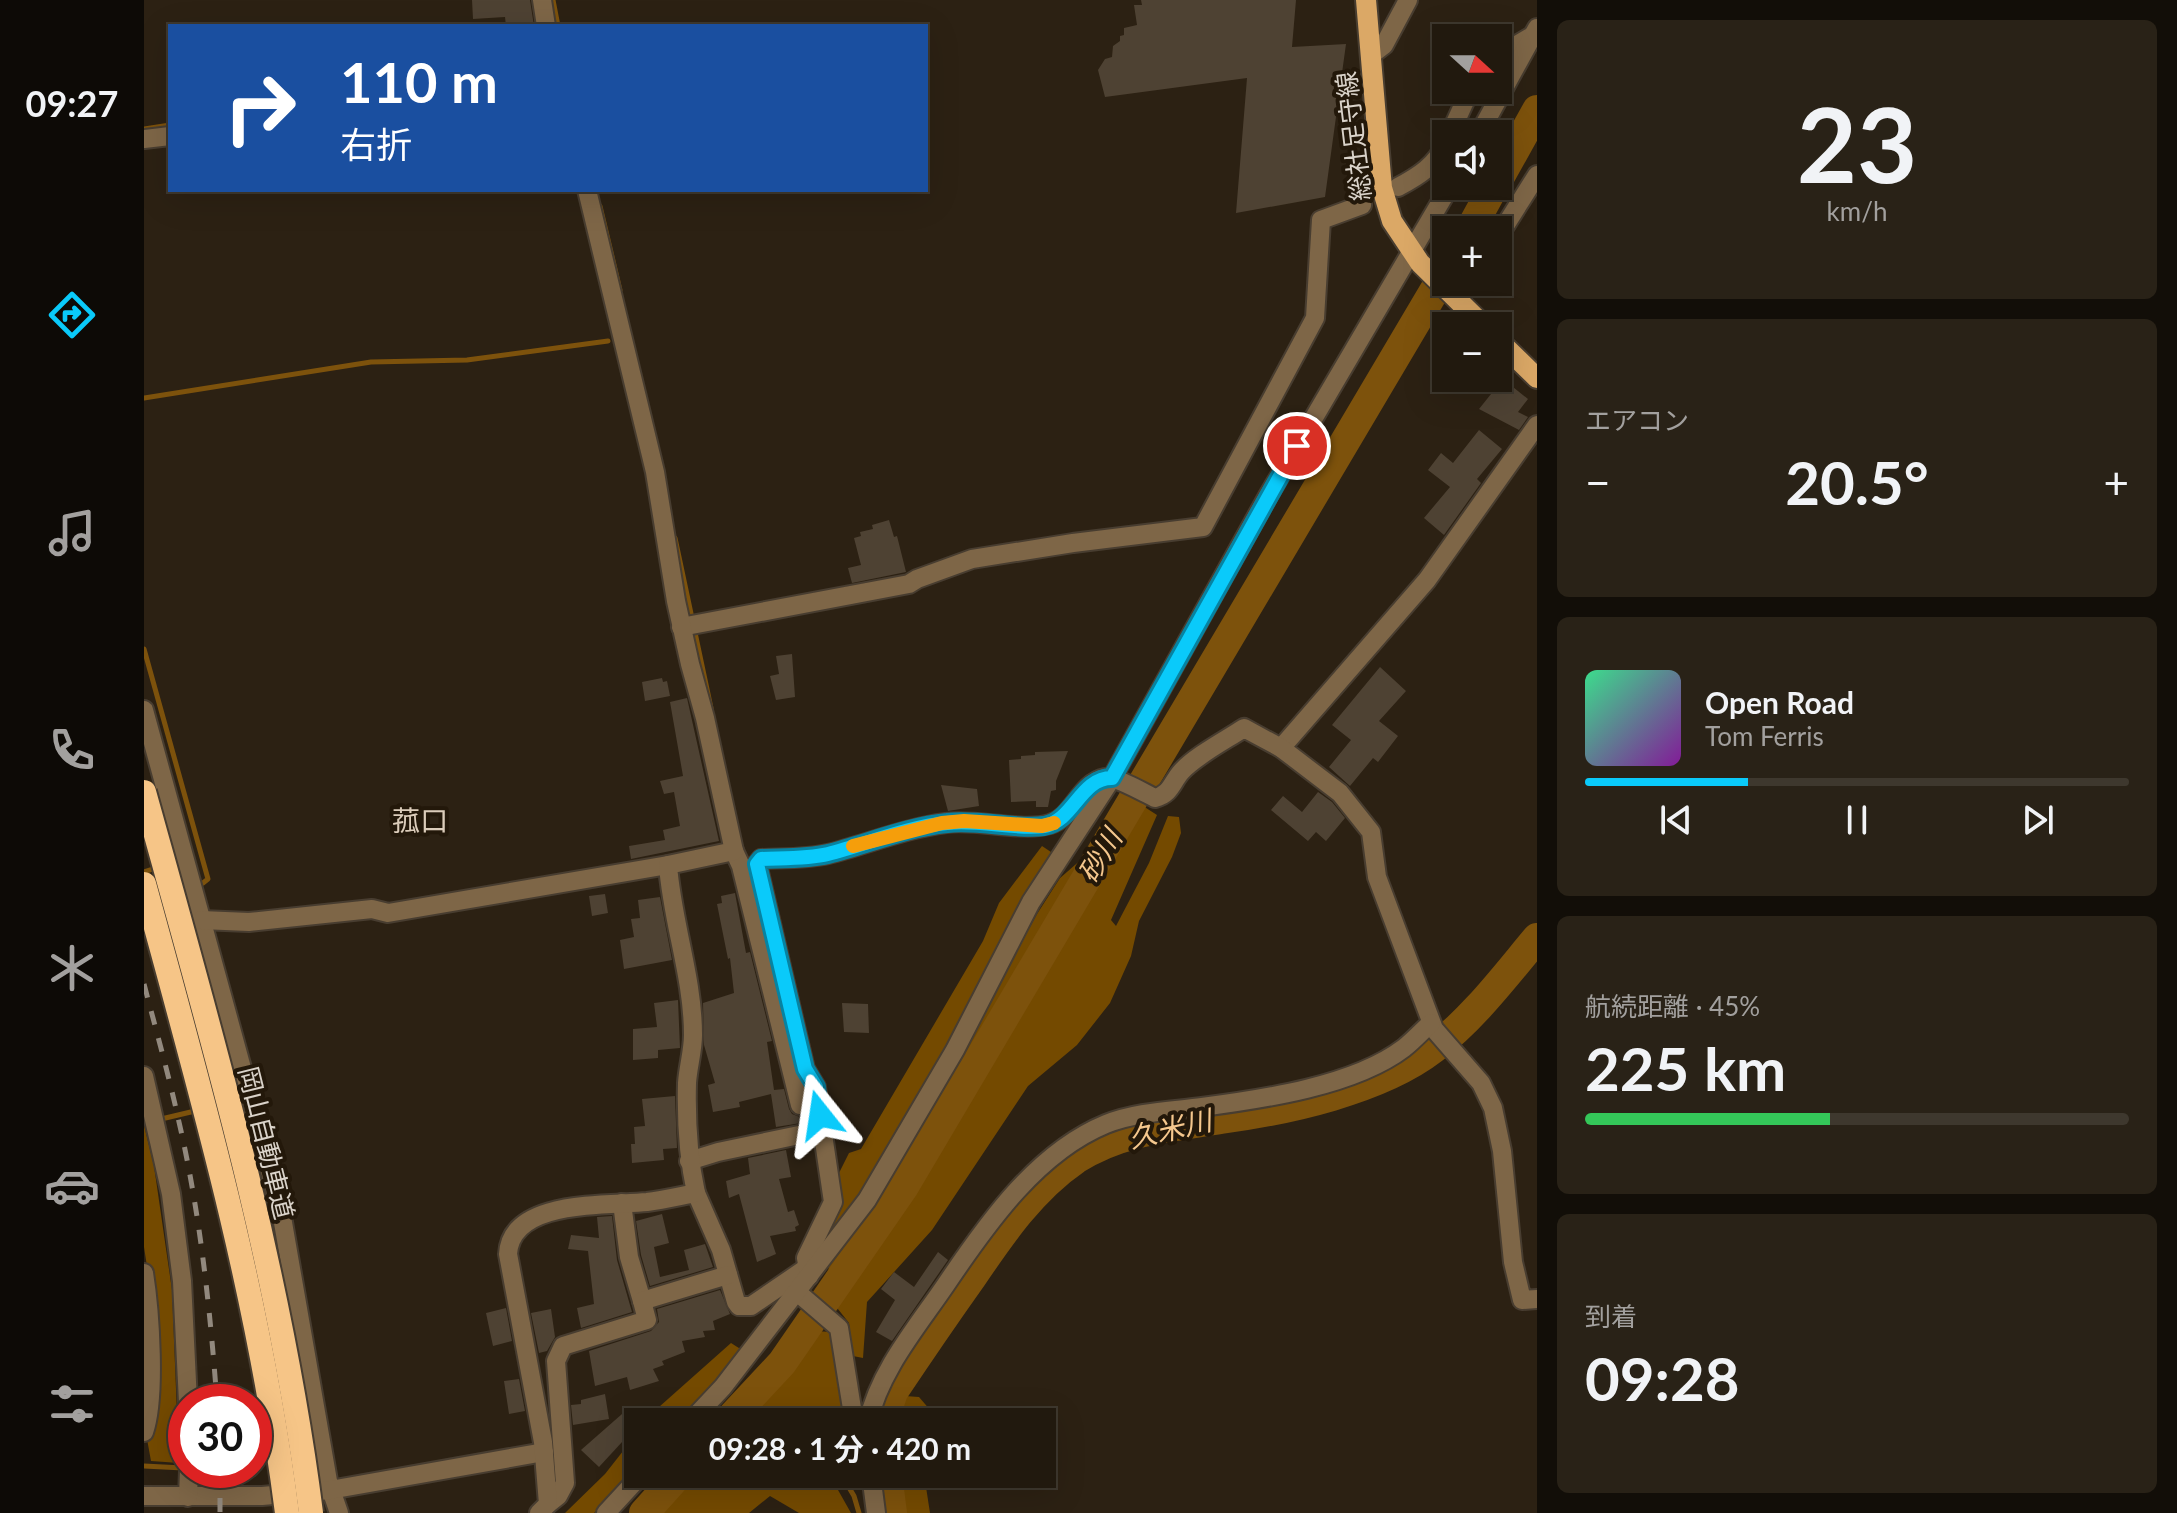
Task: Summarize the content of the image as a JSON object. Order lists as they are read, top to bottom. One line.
{"streets":{"highway":["岡山自動車道"],"main road":["総社足守線"]},"districts":["菰口"],"water":["砂川","久米川"],"north":"right","page":{"tabs":"09:27","tile":[["23","km/h"],"エアコン",["航続距離 · 45%","225 km"],["到着","09:28"]],"map_buttons":["+","−"],"turn":["110 m","右折"],"heat":["−","20.5°","+"],"song":["Open Road","Tom Ferris"],"limit":"30","trip":"09:28 · 1 分 · 420 m"}}
